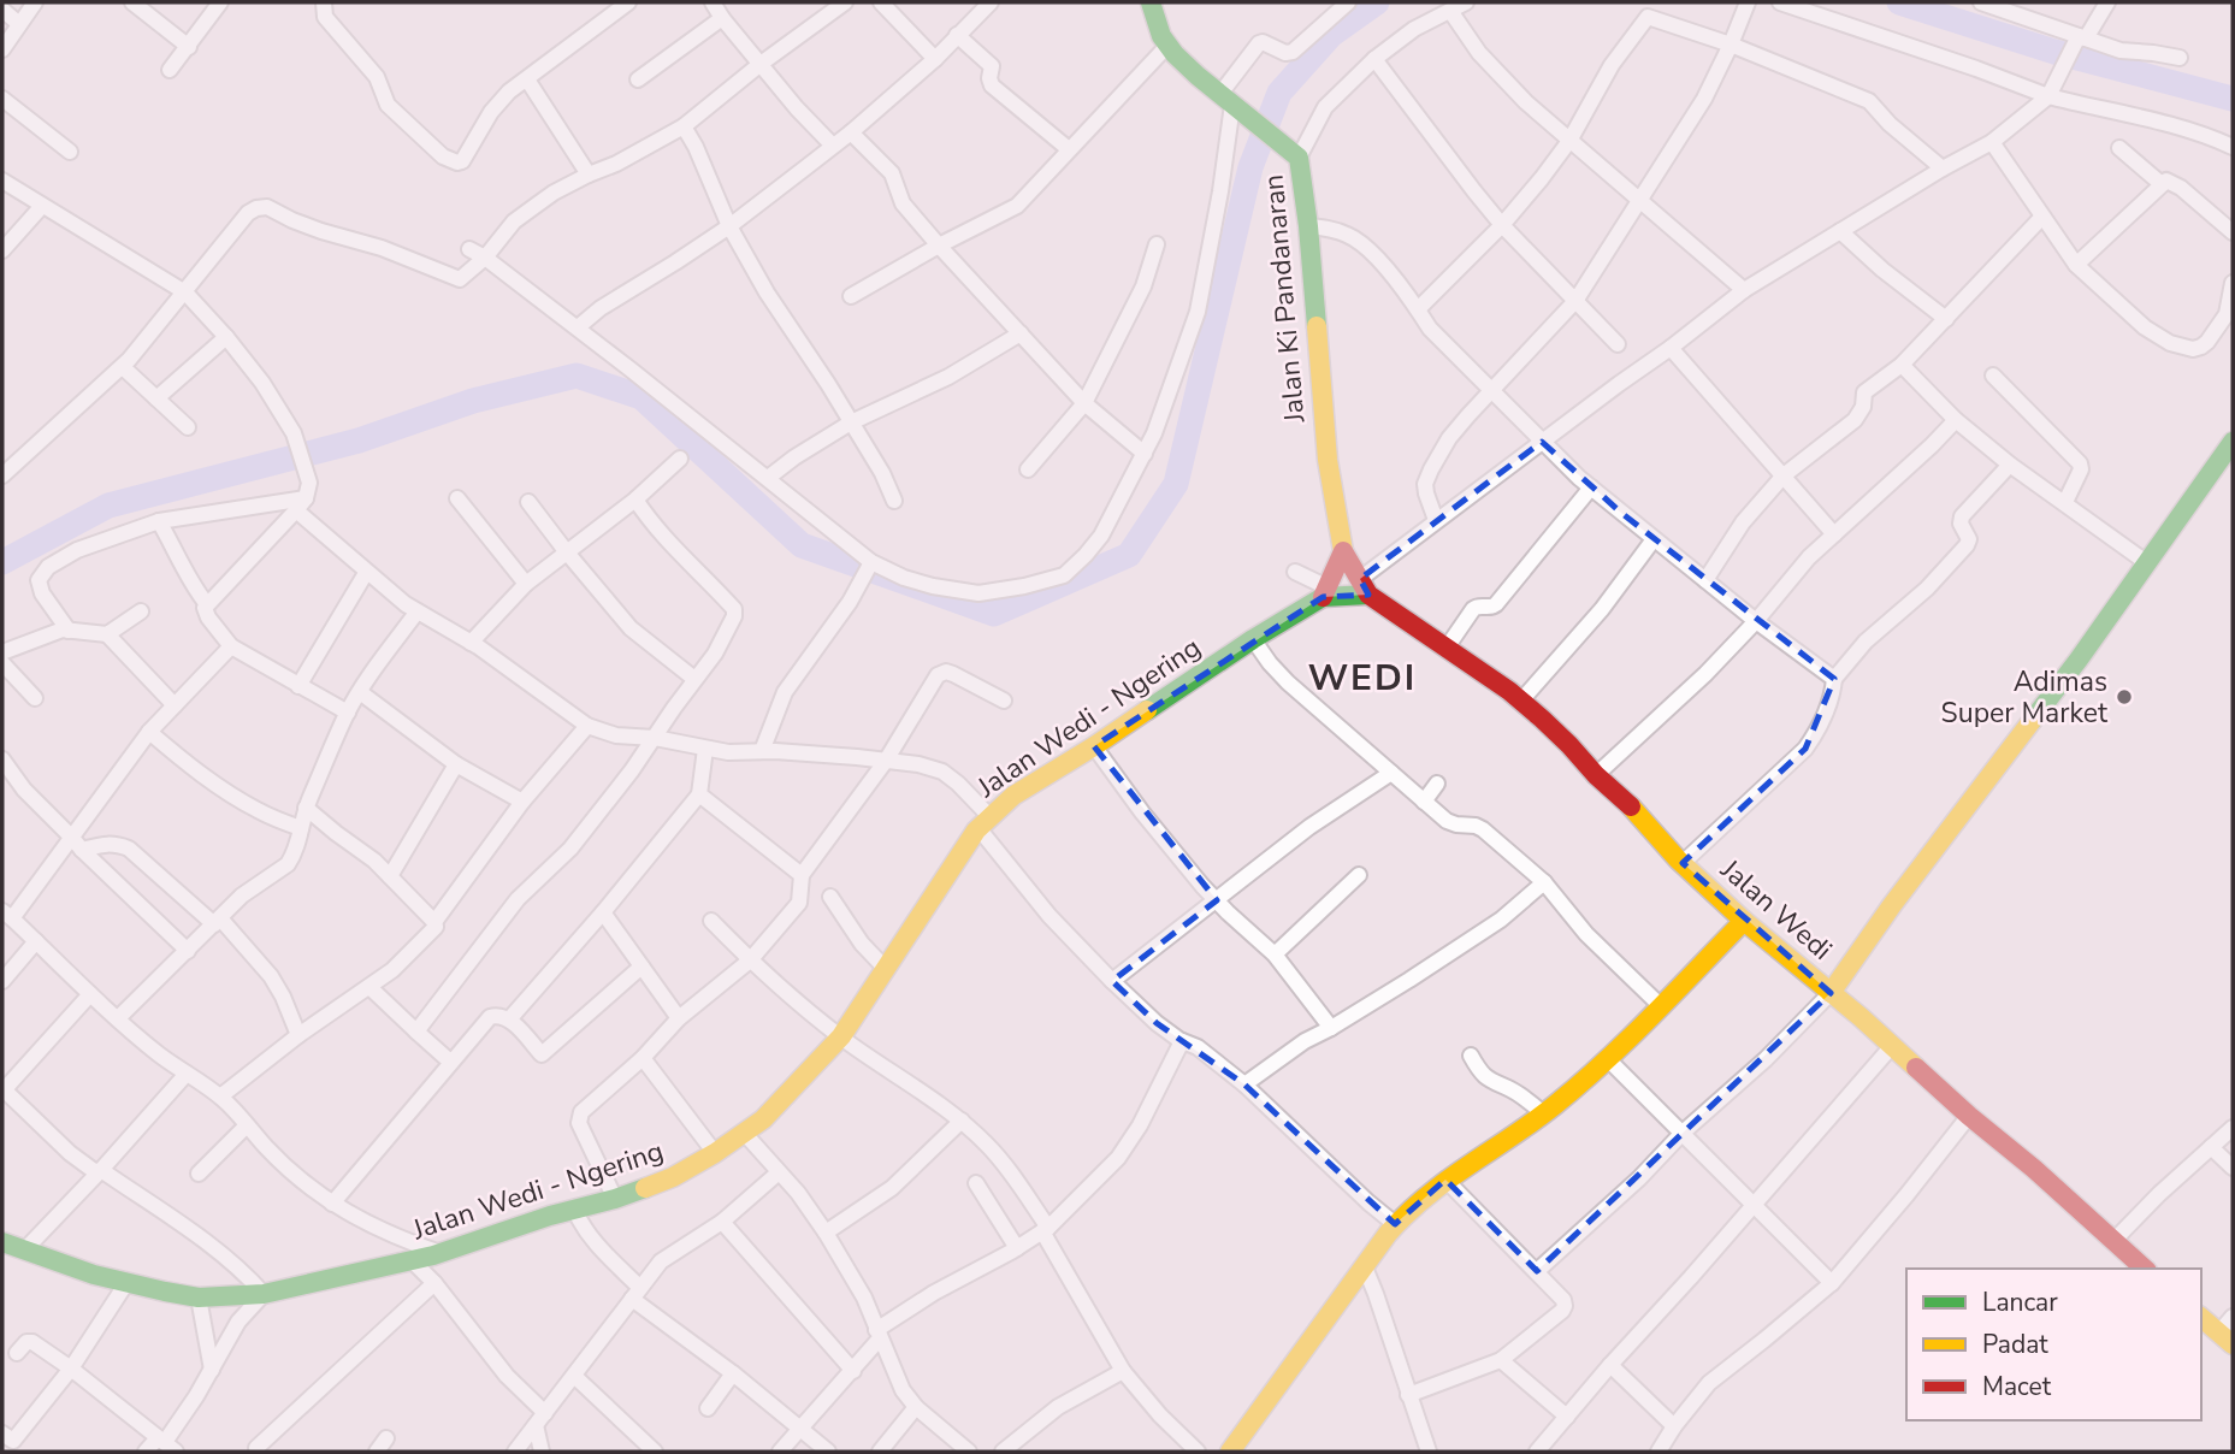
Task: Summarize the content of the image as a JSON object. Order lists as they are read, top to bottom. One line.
{"streets":{"main road":["Jalan Ki Pandanaran","Jalan Wedi - Ngering","Jalan Wedi"]},"districts":["WEDI"],"places":["Adimas Super Market"],"legend":["Lancar","Padat","Macet"]}
